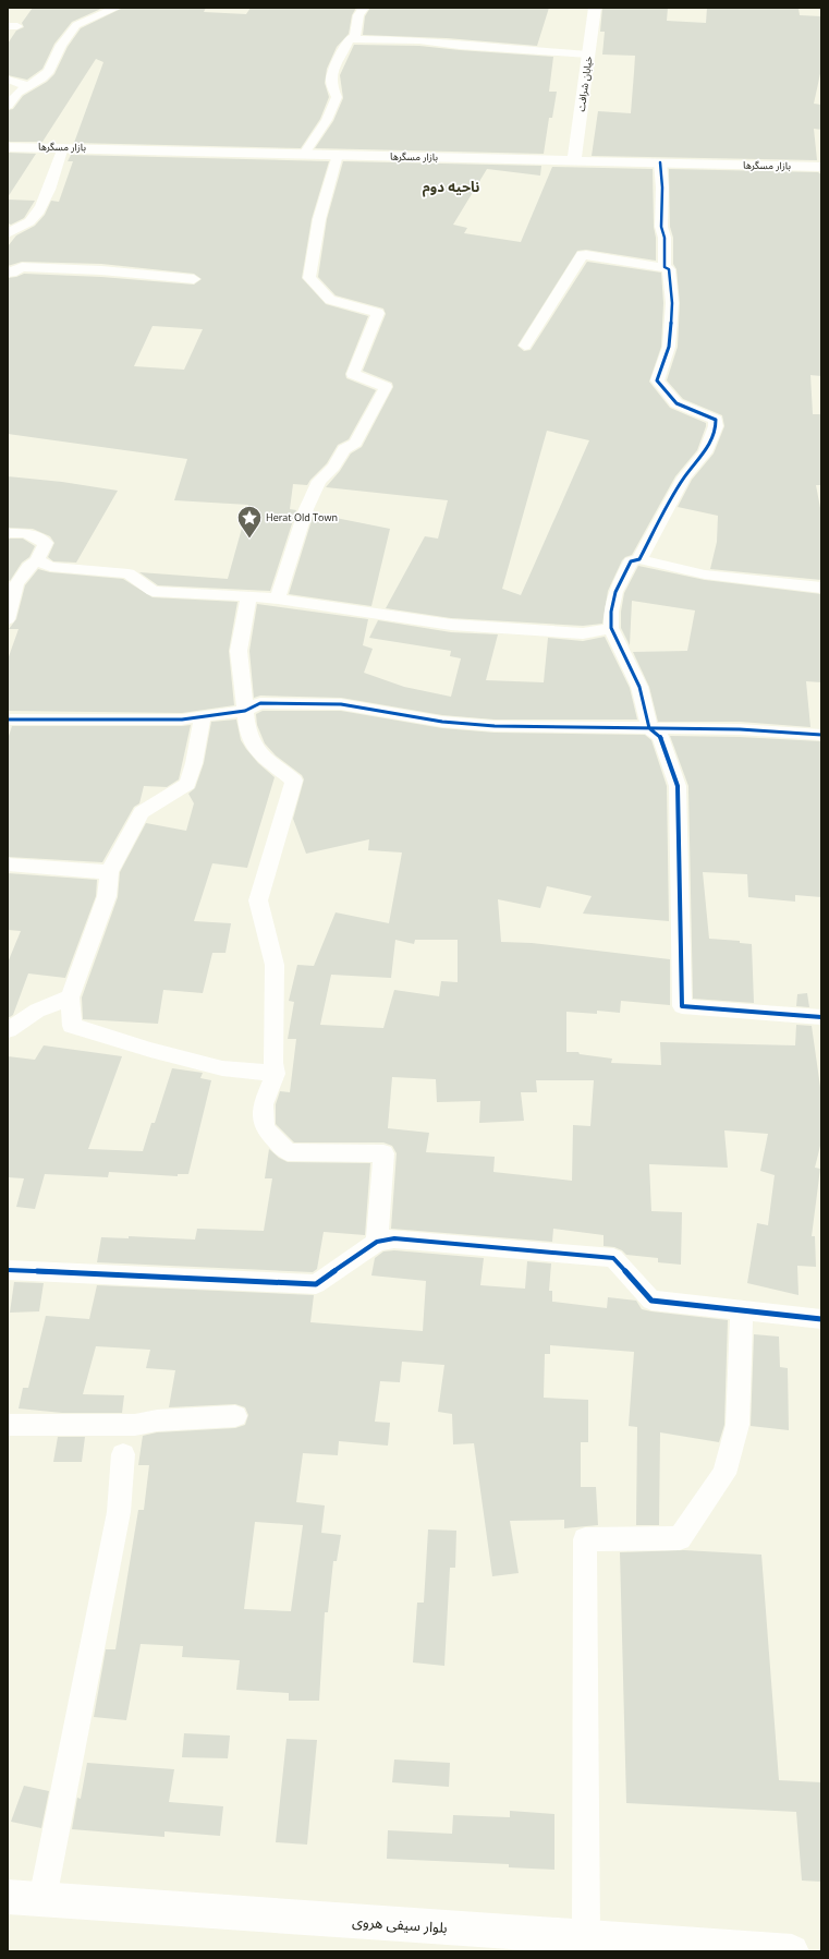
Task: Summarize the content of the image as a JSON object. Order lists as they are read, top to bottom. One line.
{"streets":{"street":["خیابان شرافت","بازار مسگرها","بلوار سیفی هروی"]},"crossings":[["خیابان شرافت","بازار مسگرها"]],"districts":["ناحیه دوم"],"places":{"place":["Herat Old Town"]}}
